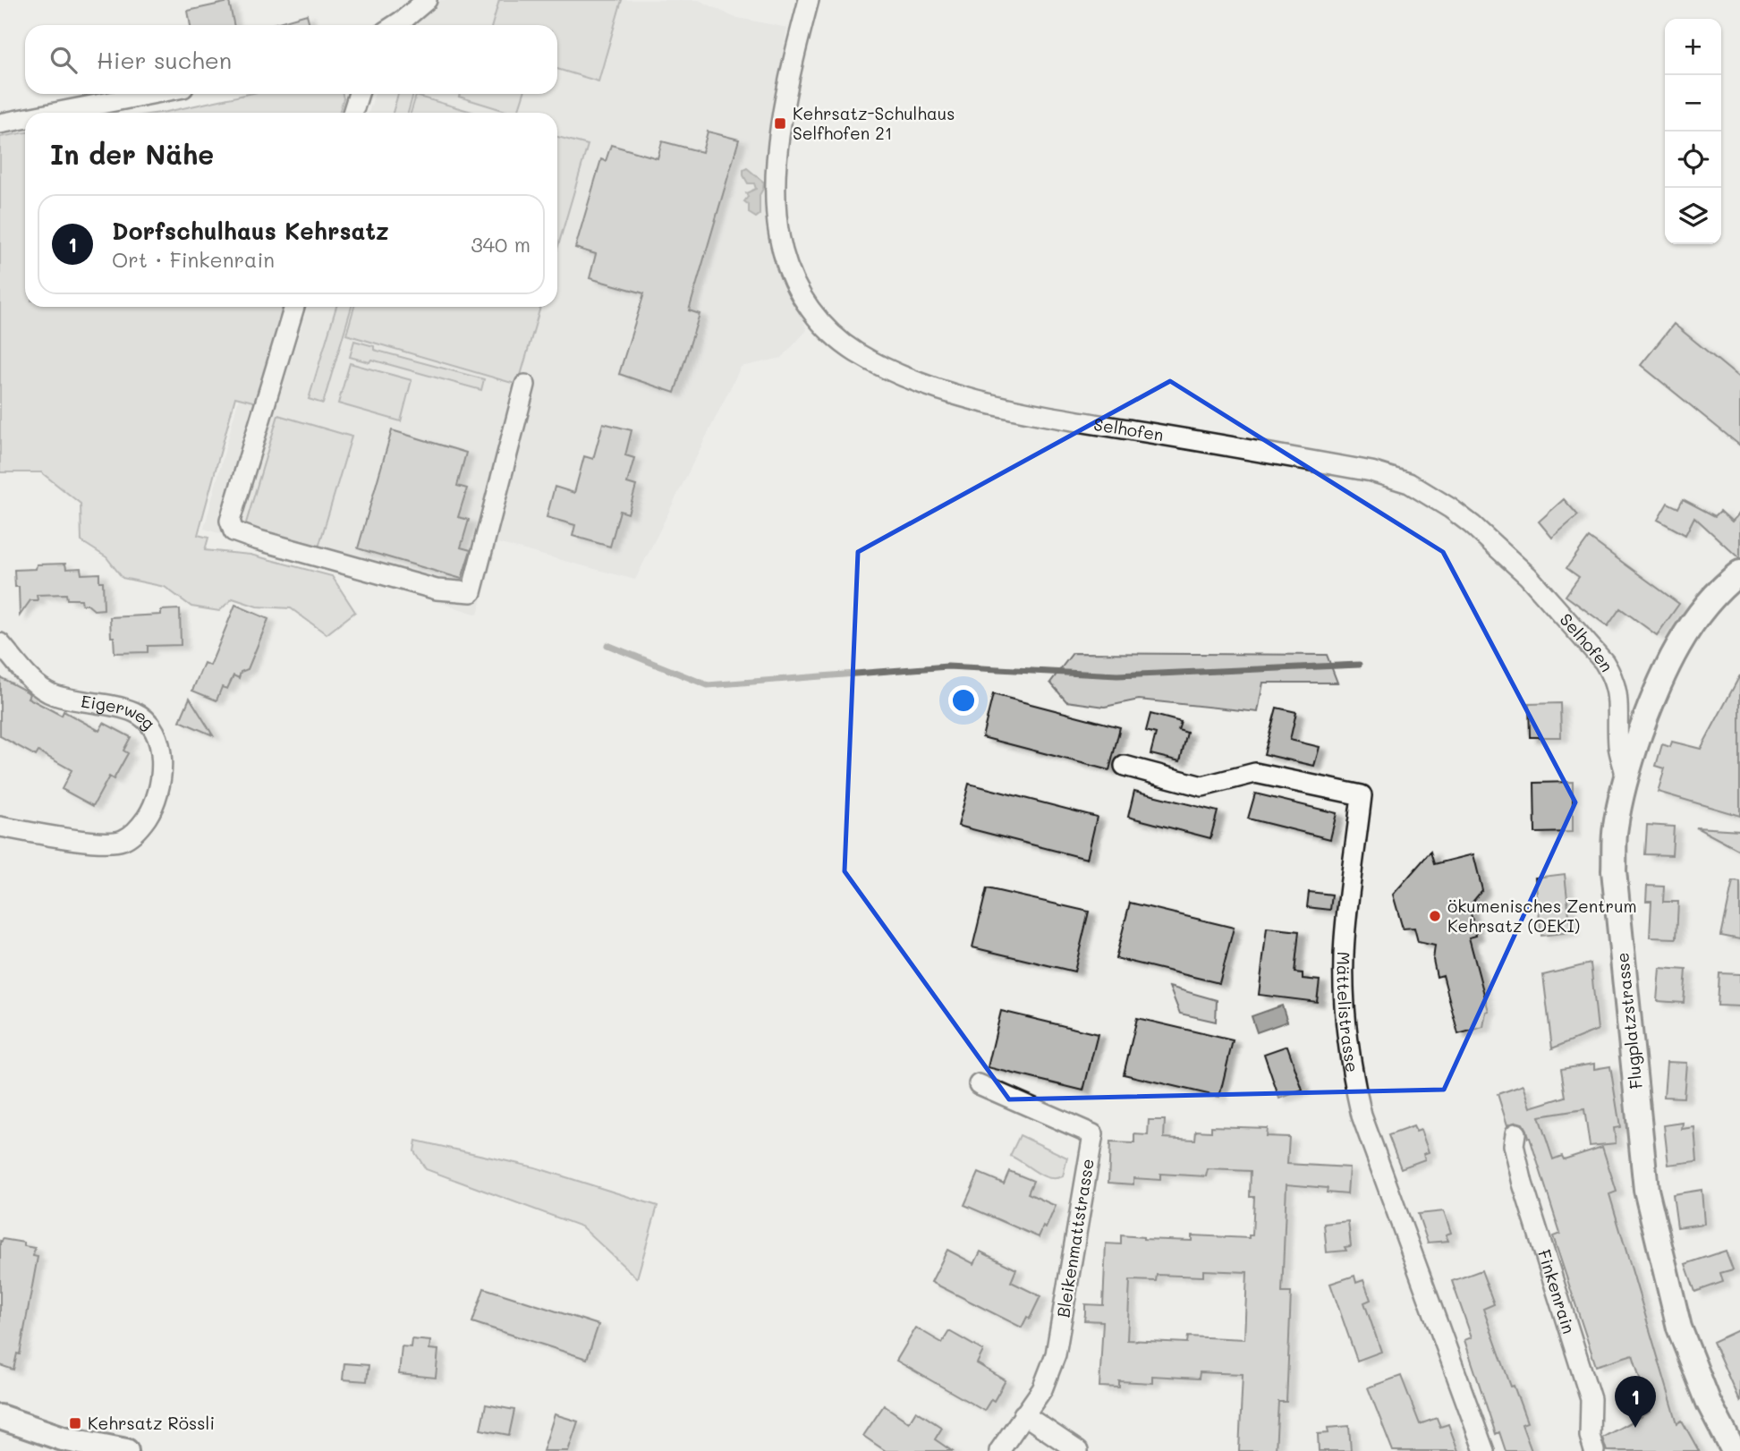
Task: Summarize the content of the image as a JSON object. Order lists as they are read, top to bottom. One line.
{"streets":{"street":["Selhofen","Eigerweg","Mättelistrasse","Flugplatzstrasse","Bleikenmattstrasse","Finkenrain"]},"crossings":[["Selhofen","Flugplatzstrasse"]],"places":{"transit":["Kehrsatz-Schulhaus Selfhofen 21","Kehrsatz Rössli"],"other":["ökumenisches Zentrum Kehrsatz (OEKI)"]},"page":{"map_buttons":["+","−"],"search":"Hier suchen","heading":"In der Nähe","list":[{"mark":"1","name":"Dorfschulhaus Kehrsatz","note":"Ort · Finkenrain","value":"340 m"}],"pins":"1"}}
